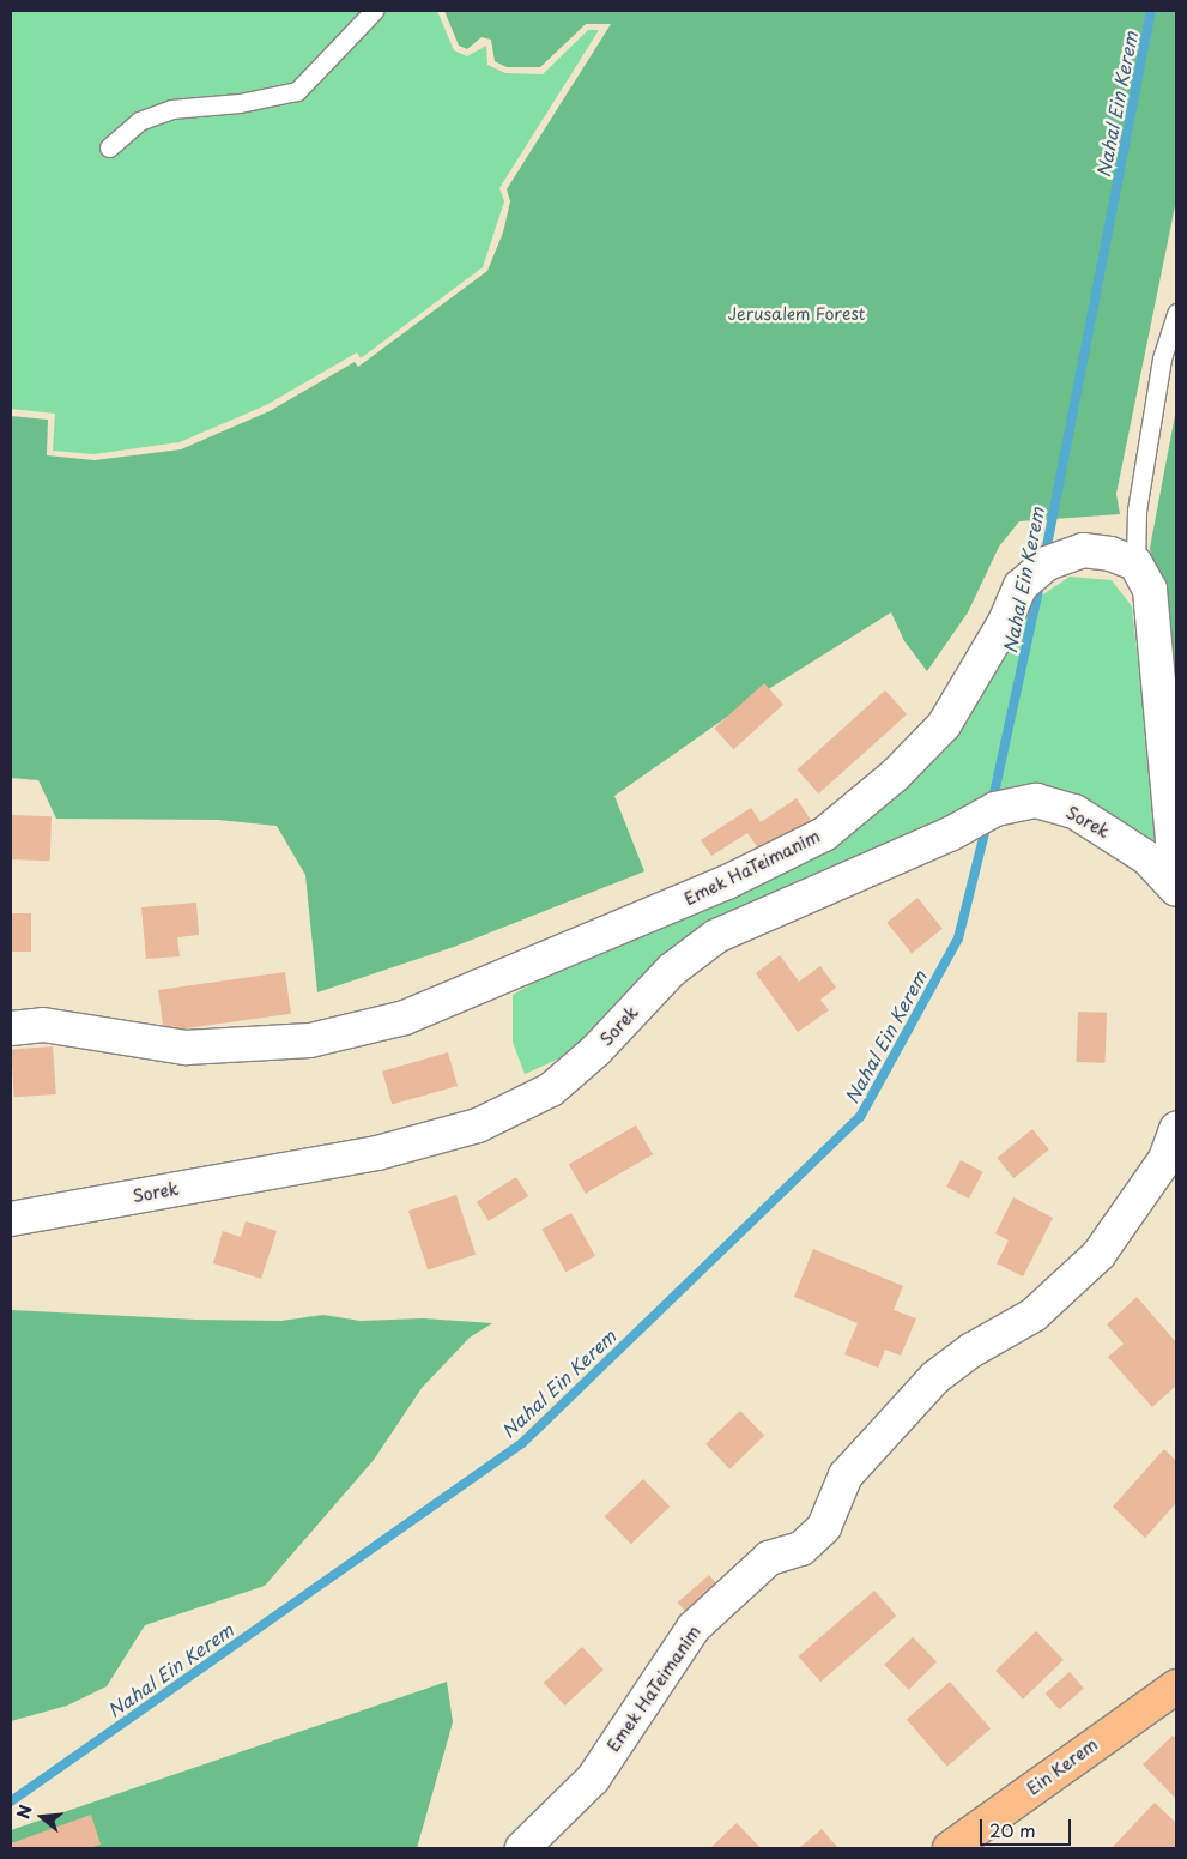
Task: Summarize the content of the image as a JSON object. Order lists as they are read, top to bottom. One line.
{"streets":{"main road":["Ein Kerem"],"street":["Sorek","Emek HaTeimanim"]},"water":["Nahal Ein Kerem"],"parks":["Jerusalem Forest"],"scale_bar":"20 m","north":"left"}
